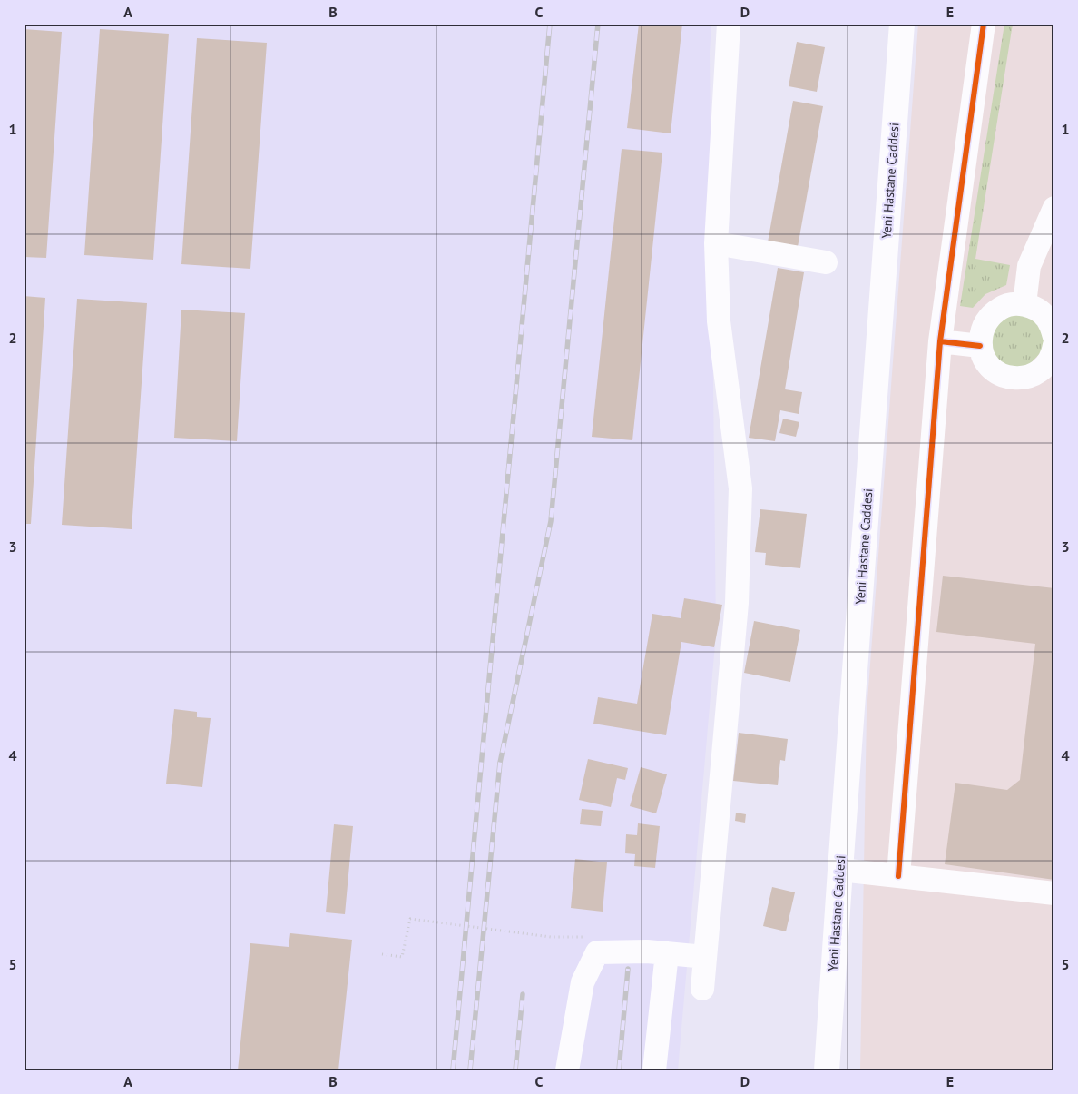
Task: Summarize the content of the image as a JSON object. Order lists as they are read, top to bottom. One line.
{"streets":{"main road":["Yeni Hastane Caddesi"]},"grid":{"columns":["A","B","C","D","E"],"rows":["1","2","3","4","5"]}}
